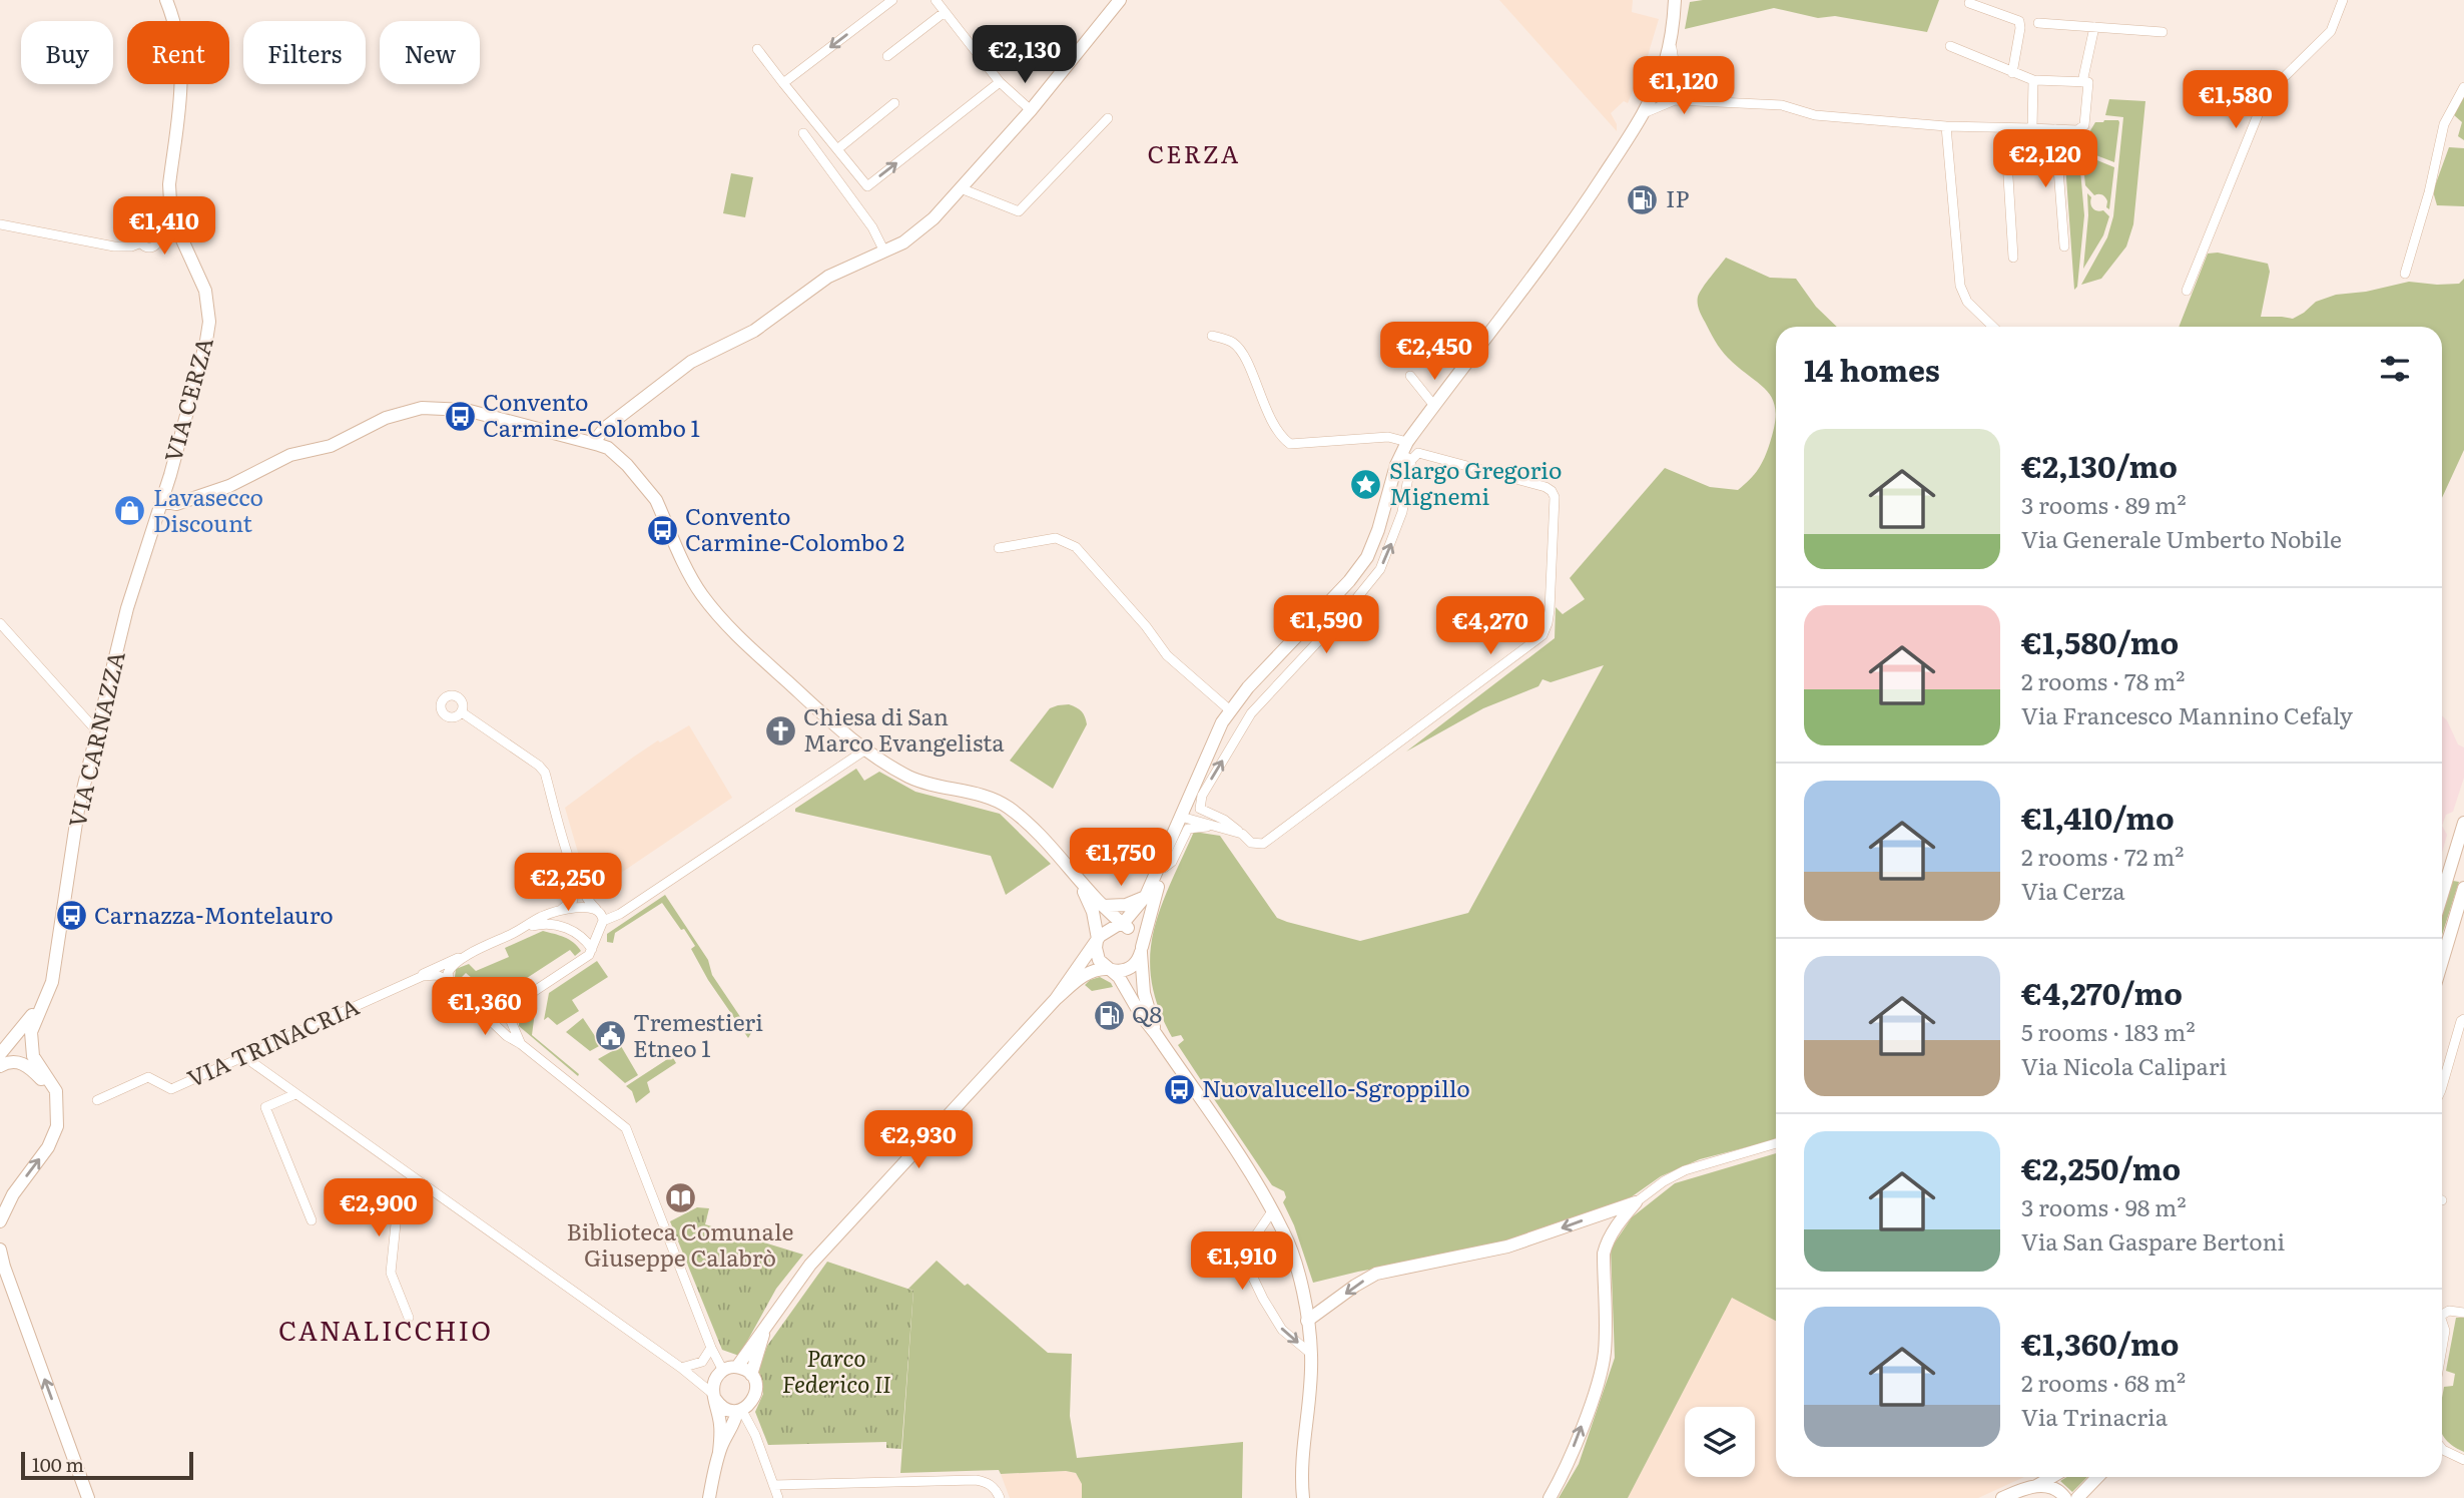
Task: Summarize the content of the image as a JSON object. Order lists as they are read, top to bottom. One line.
{"streets":{"main road":["VIA CERZA","VIA CARNAZZA"],"street":["VIA TRINACRIA"]},"crossings":[["VIA CERZA","VIA CARNAZZA"]],"districts":["CERZA","CANALICCHIO"],"parks":["Parco Federico II"],"places":{"fuel station":["IP","Q8"],"bus stop":["Convento Carmine-Colombo 1","Convento Carmine-Colombo 2","Carnazza-Montelauro","Nuovalucello-Sgroppillo"],"place":["Slargo Gregorio Mignemi"],"shop":["Lavasecco Discount"],"church":["Chiesa di San Marco Evangelista"],"public building":["Tremestieri Etneo 1"],"library":["Biblioteca Comunale Giuseppe Calabrò"]},"scale_bar":"100 m","page":{"chip":["Buy","Rent","Filters","New"],"price":["€2,130","€1,120","€1,580","€2,120","€1,410","€2,450","€1,590","€4,270","€1,750","€2,250","€1,360","€2,930","€2,900","€1,910"],"heading":"14 homes","list":[{"name":"€2,130/mo","note":"3 rooms · 89 m² · Via Generale Umberto Nobile"},{"name":"€1,580/mo","note":"2 rooms · 78 m² · Via Francesco Mannino Cefaly"},{"name":"€1,410/mo","note":"2 rooms · 72 m² · Via Cerza"},{"name":"€4,270/mo","note":"5 rooms · 183 m² · Via Nicola Calipari"},{"name":"€2,250/mo","note":"3 rooms · 98 m² · Via San Gaspare Bertoni"},{"name":"€1,360/mo","note":"2 rooms · 68 m² · Via Trinacria"}],"scale":"100 m"}}
